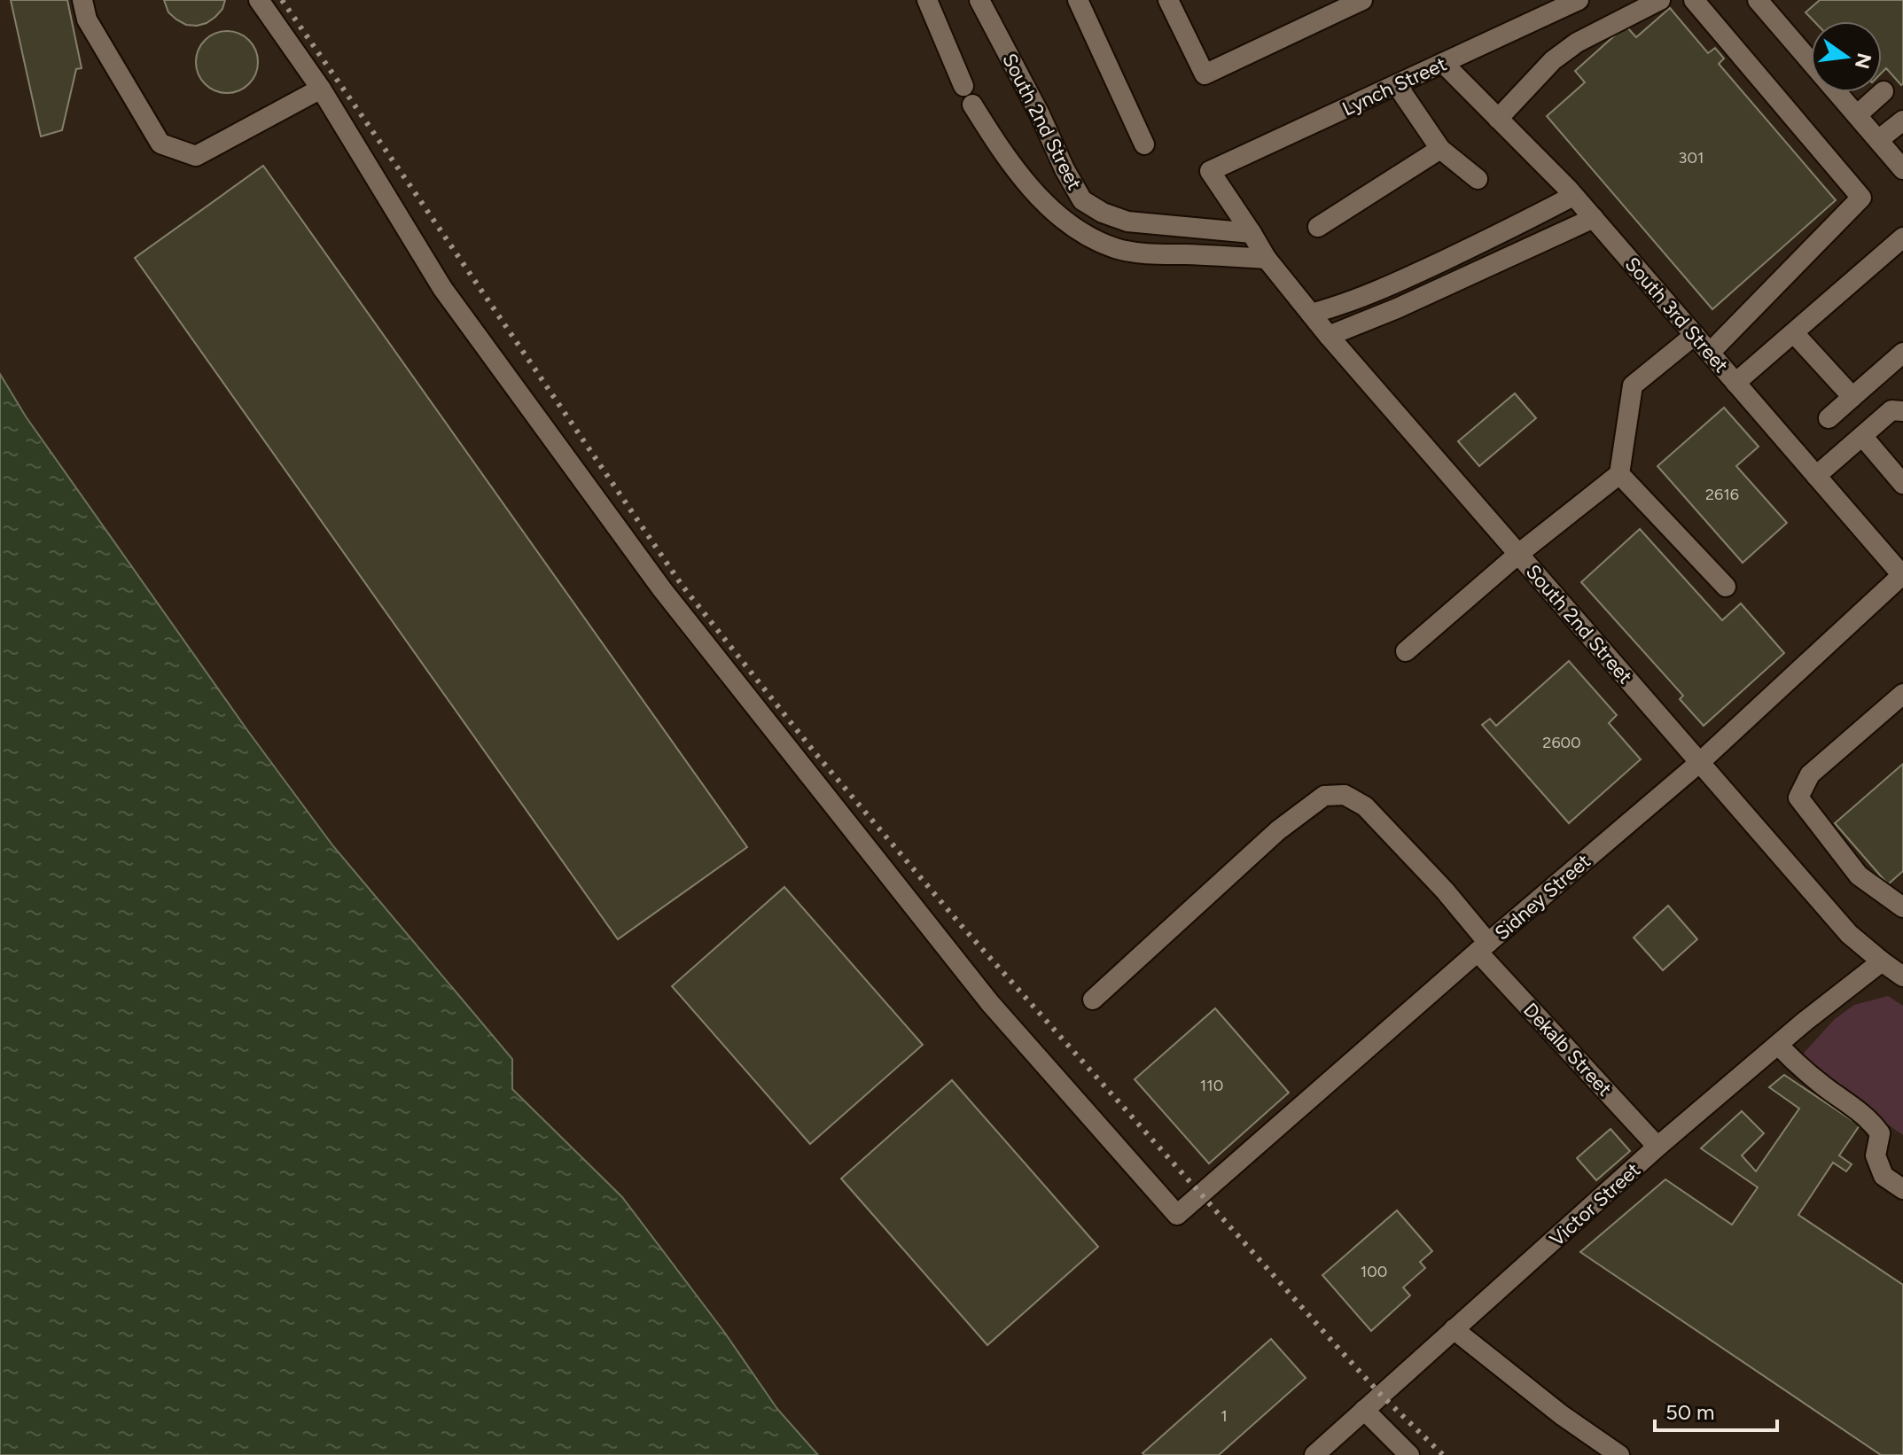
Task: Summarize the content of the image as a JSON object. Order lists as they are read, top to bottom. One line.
{"streets":{"street":["Lynch Street","South 2nd Street","South 3rd Street","Sidney Street","Dekalb Street","Victor Street"]},"crossings":[["Lynch Street","South 2nd Street"],["Lynch Street","South 3rd Street"],["South 2nd Street","Sidney Street"],["South 2nd Street","Victor Street"],["South 3rd Street","Sidney Street"],["Sidney Street","Dekalb Street"],["Dekalb Street","Victor Street"]],"house_numbers":["301","2616","2600","110","100","1"],"scale_bar":"50 m","north":"right"}
